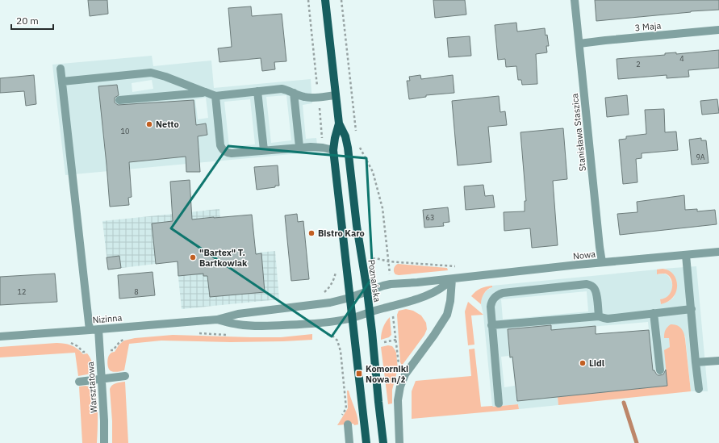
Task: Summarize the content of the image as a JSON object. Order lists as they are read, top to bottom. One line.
{"streets":{"main road":["Poznańska"],"street":["3 Maja","Stanisława Staszica","Nowa","Nizinna","Warsztatowa"]},"crossings":[["3 Maja","Stanisława Staszica"],["Stanisława Staszica","Nowa"],["Nowa","Poznańska"],["Nowa","Nizinna"],["Poznańska","Nizinna"],["Nizinna","Warsztatowa"]],"places":{"other":["Netto","Bistro Karo","\"Bartex\" T. Bartkowiak","Lidl"],"transit":["Komorniki Nowa n/ż"]},"house_numbers":["4","2","10","9A","63","12","8"],"scale_bar":"20 m"}
